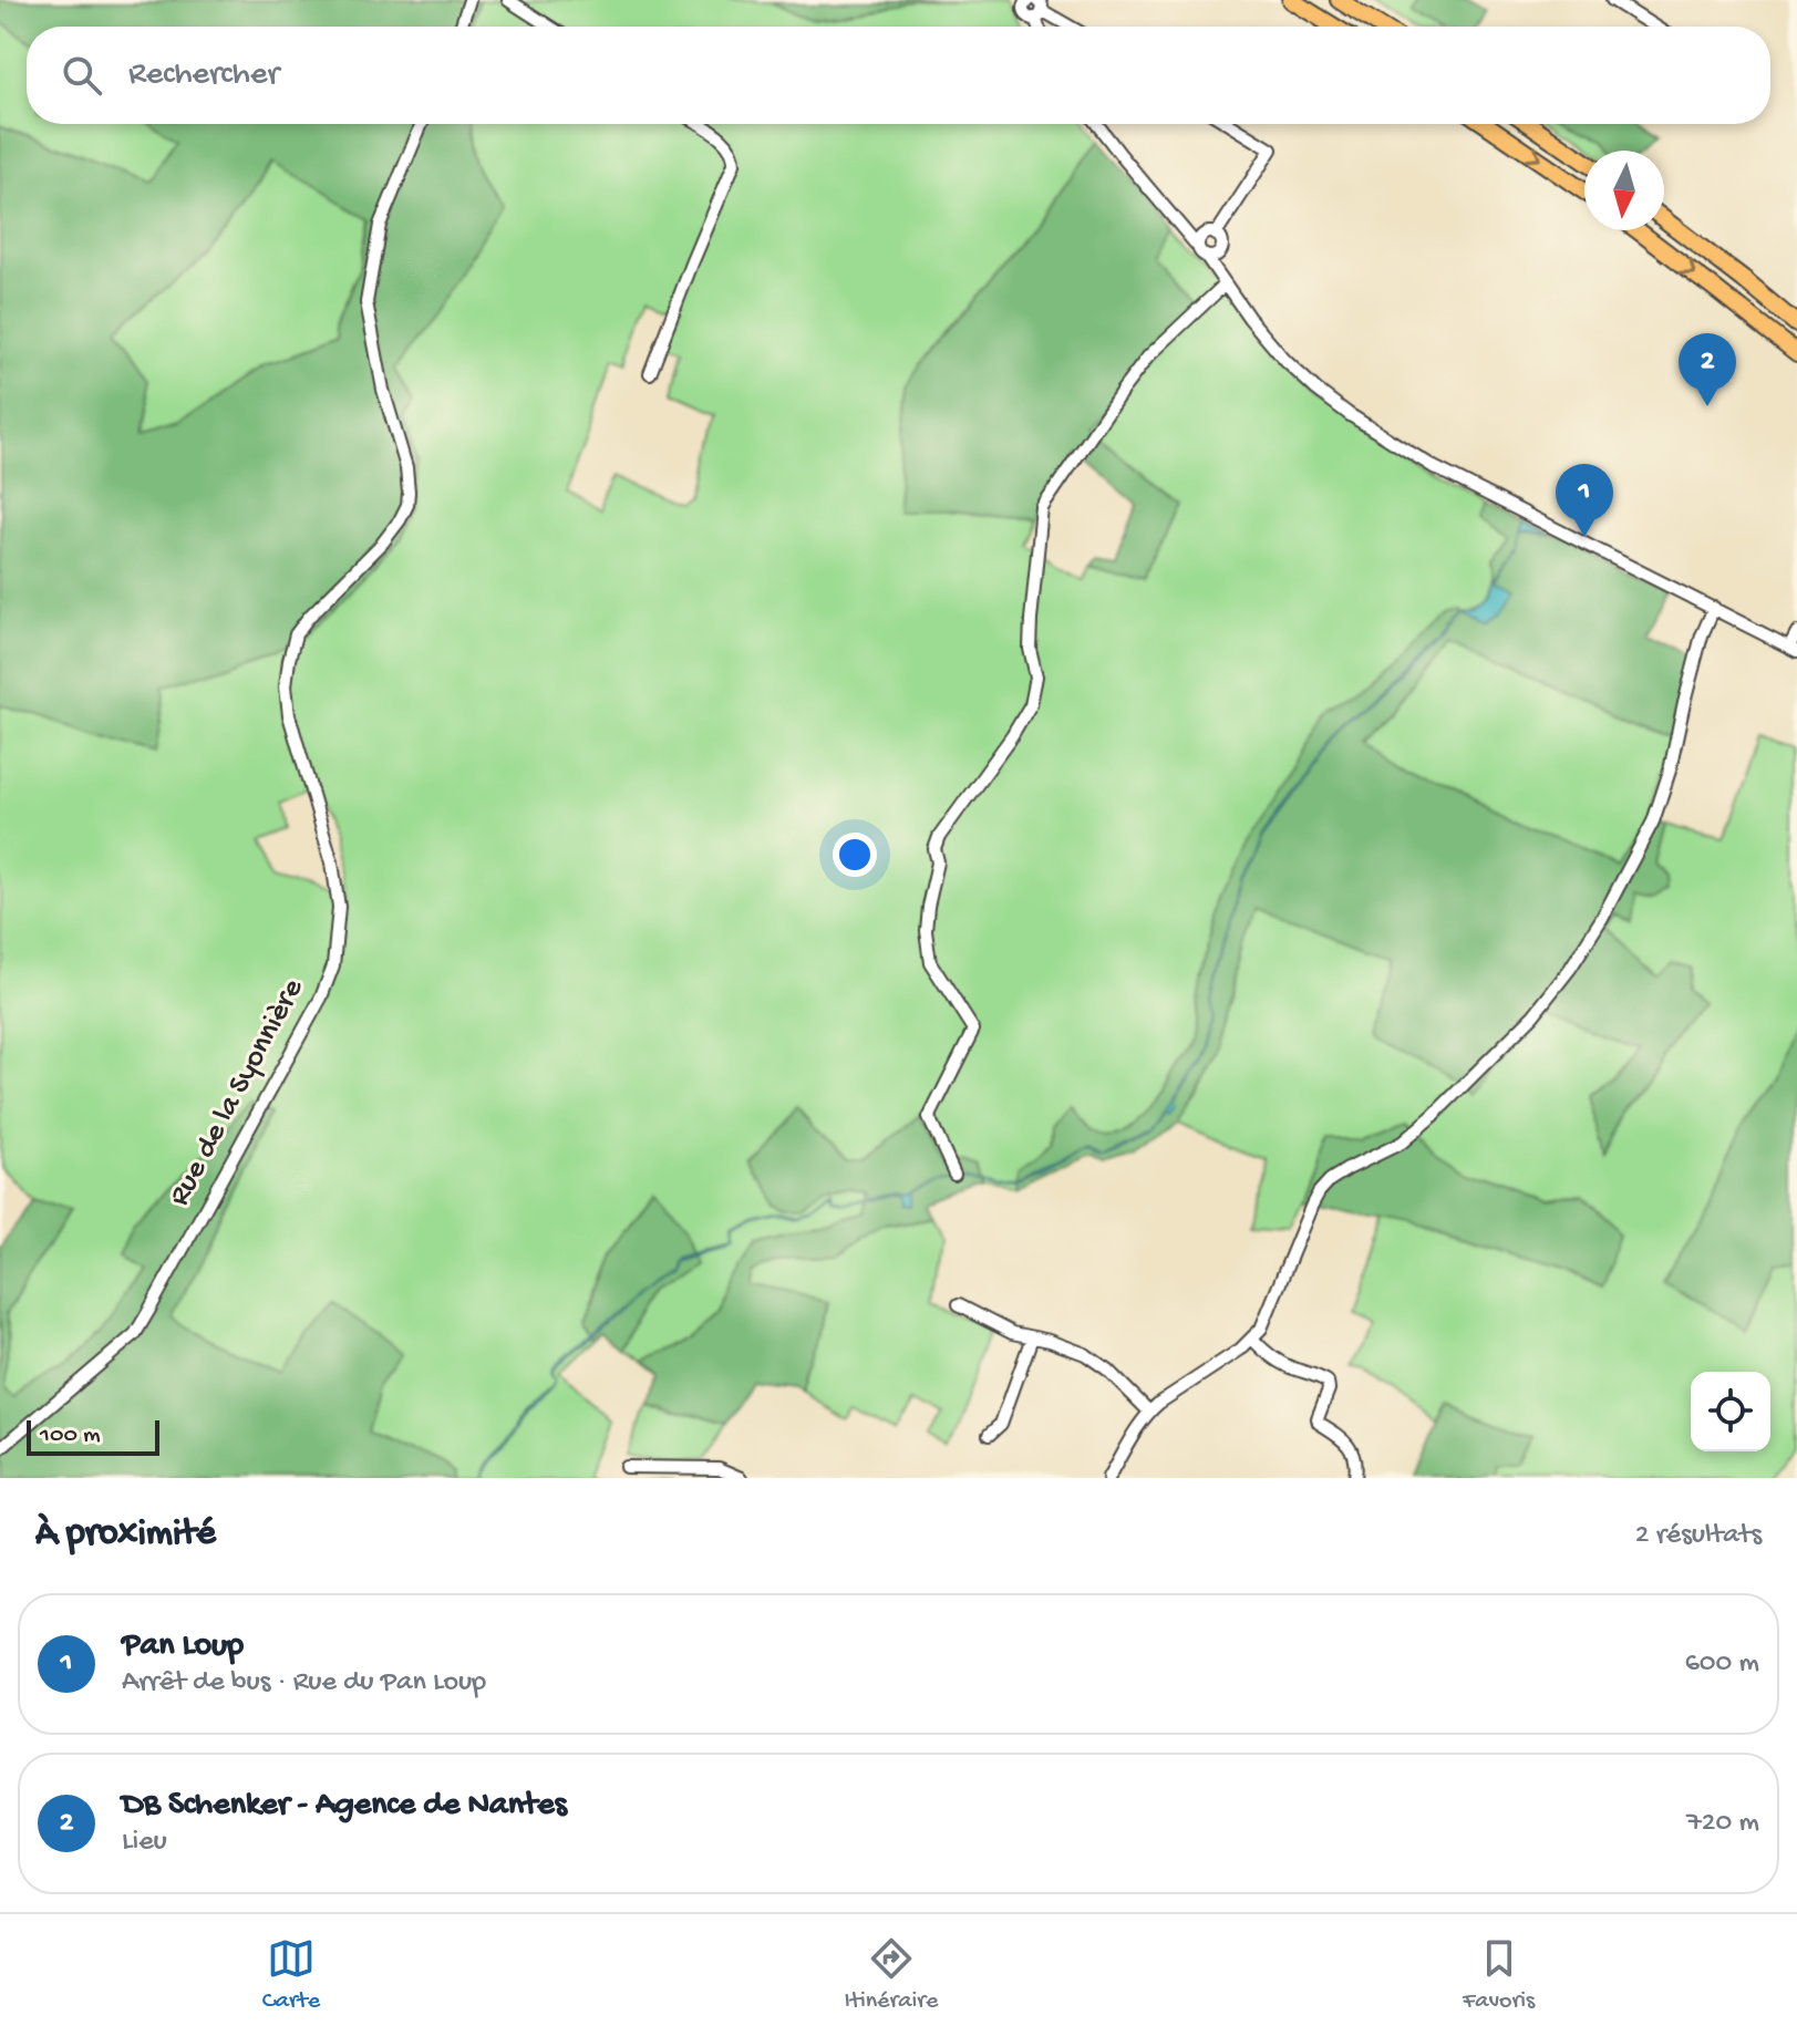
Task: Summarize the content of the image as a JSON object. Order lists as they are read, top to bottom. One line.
{"streets":{"street":["Rue de la Syonnière"]},"scale_bar":"100 m","north":"bottom","page":{"search":"Rechercher","pins":["2","1"],"scale":"100 m","heading":["À proximité","2 résultats"],"list":[{"mark":"1","name":"Pan Loup","note":"Arrêt de bus · Rue du Pan Loup","value":"600 m"},{"mark":"2","name":"DB Schenker - Agence de Nantes","note":"Lieu","value":"720 m"}],"nav":["Carte","Itinéraire","Favoris"]}}
